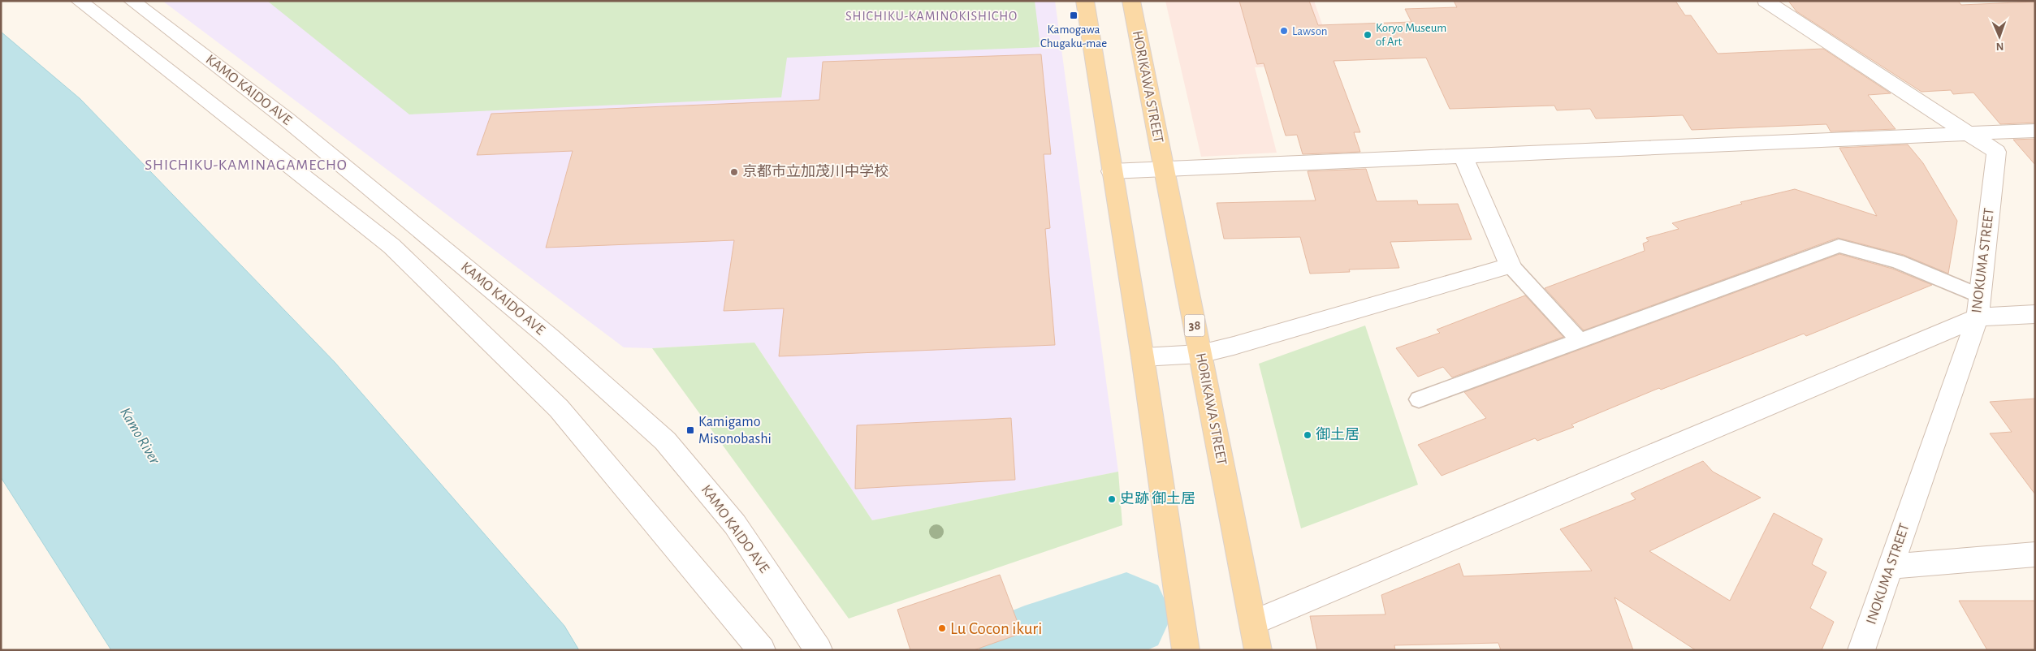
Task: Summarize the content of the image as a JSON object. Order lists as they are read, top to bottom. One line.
{"streets":{"main road":["HORIKAWA STREET","38"],"street":["KAMO KAIDO AVE","INOKUMA STREET"]},"districts":["SHICHIKU-KAMINOKISHICHO","SHICHIKU-KAMINAGAMECHO"],"water":["Kamo River"],"places":{"transit":["Kamogawa Chugaku-mae","Kamigamo Misonobashi"],"other":["Lawson","Koryo Museum of Art","京都市立加茂川中学校","御土居","史跡 御土居","Lu Cocon ikuri"]},"north":"bottom"}
